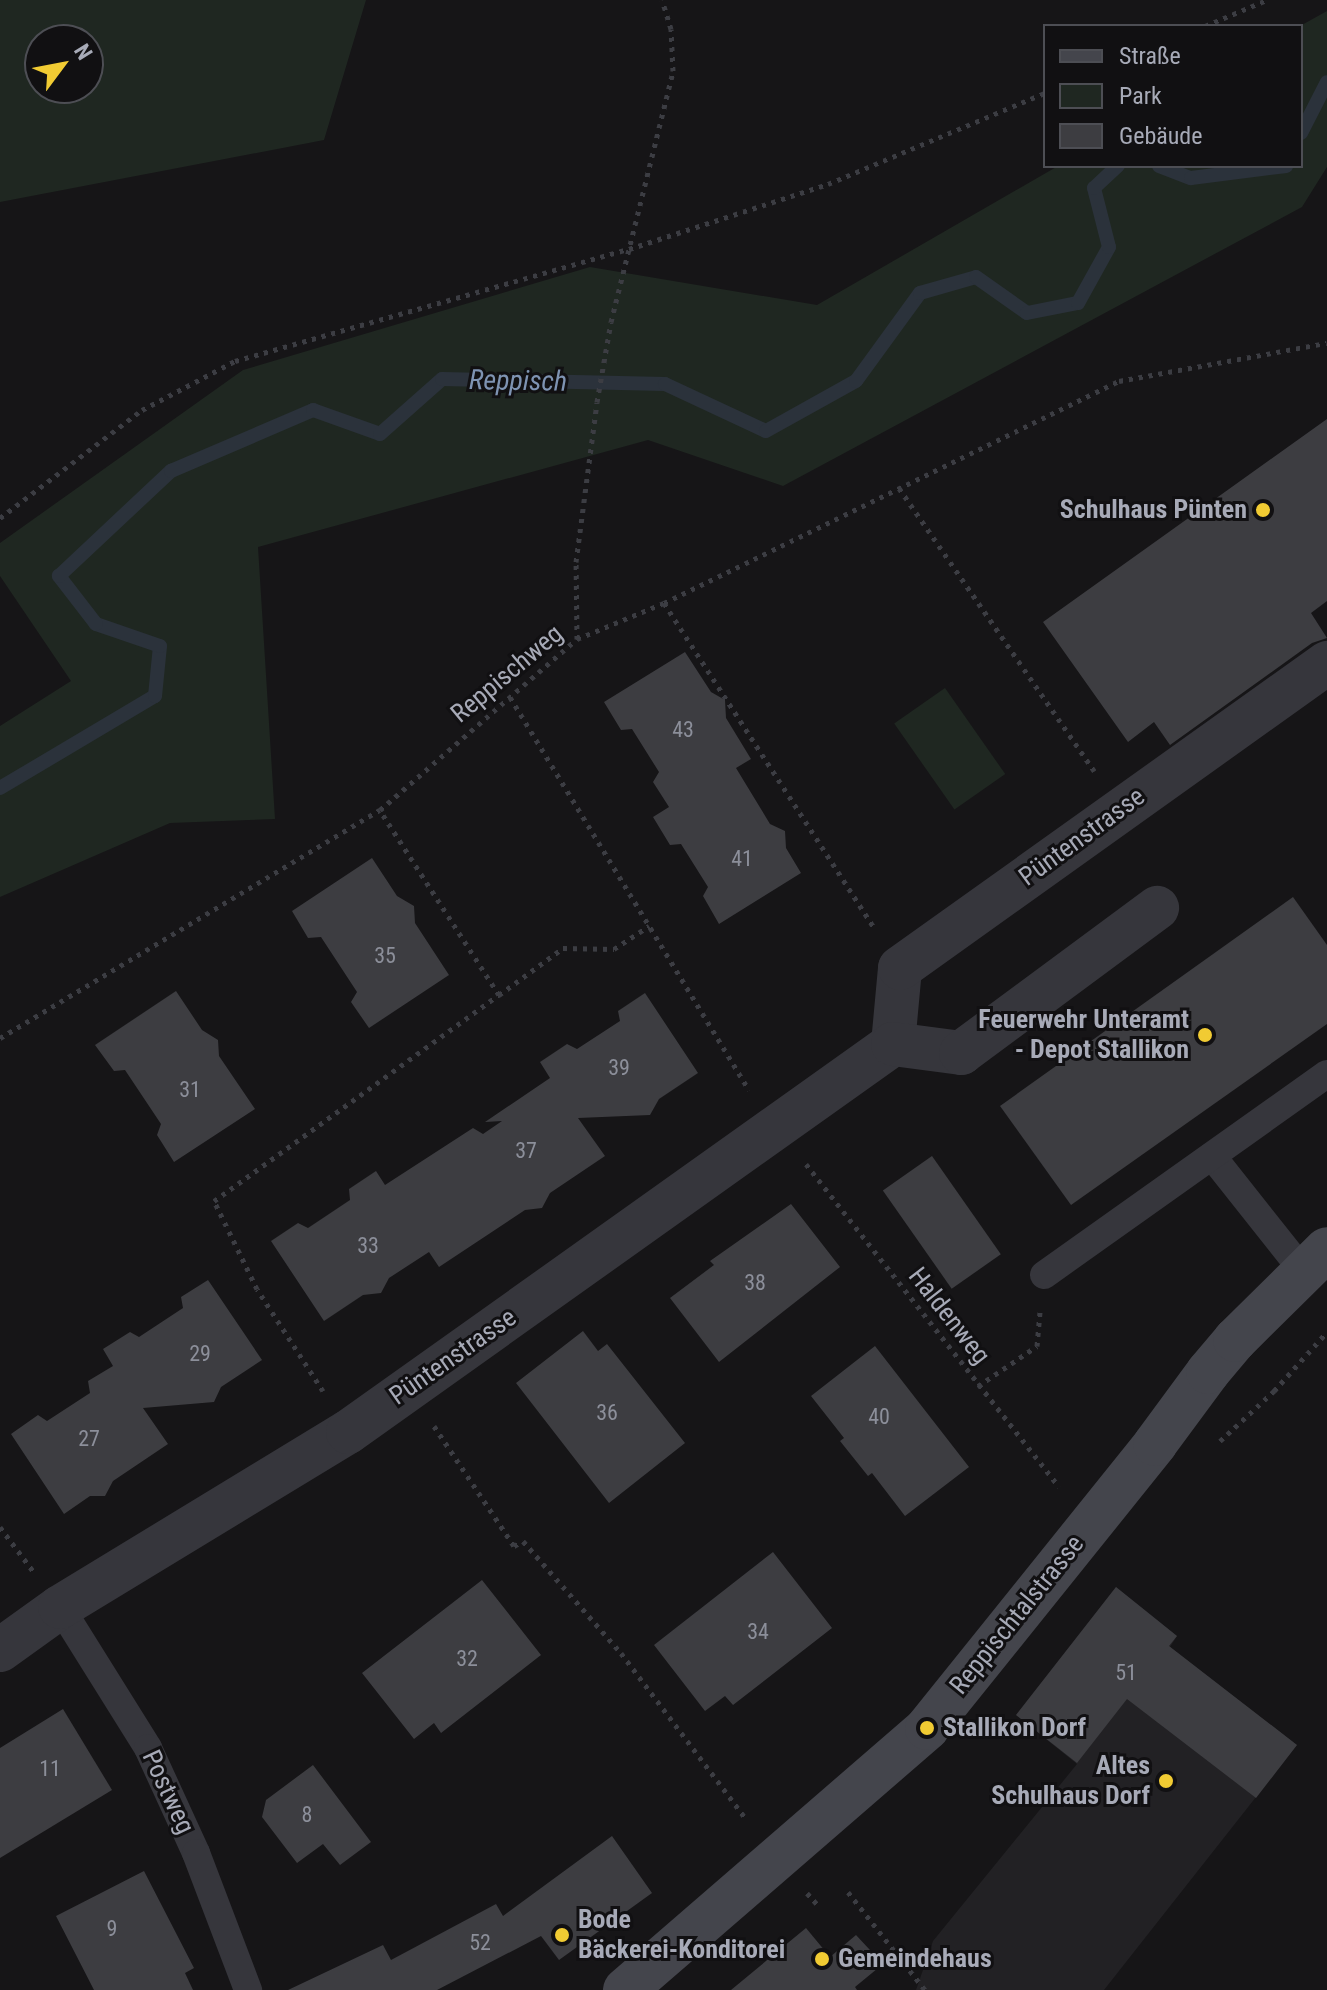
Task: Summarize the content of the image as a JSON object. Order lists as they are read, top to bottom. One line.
{"streets":{"main road":["Reppischtalstrasse"],"street":["Püntenstrasse"],"lane":["Postweg"],"path":["Reppischweg","Haldenweg"]},"crossings":[["Reppischweg","Haldenweg"],["Püntenstrasse","Haldenweg"],["Püntenstrasse","Postweg"],["Haldenweg","Reppischtalstrasse"]],"water":["Reppisch"],"places":["Schulhaus Pünten","Feuerwehr Unteramt - Depot Stallikon","Stallikon Dorf","Altes Schulhaus Dorf","Bode Bäckerei-Konditorei","Gemeindehaus"],"house_numbers":["43","41","35","39","31","37","33","38","29","36","40","27","34","32","51","11","8","9","52"],"legend":["Straße","Park","Gebäude"],"north":"top right"}
